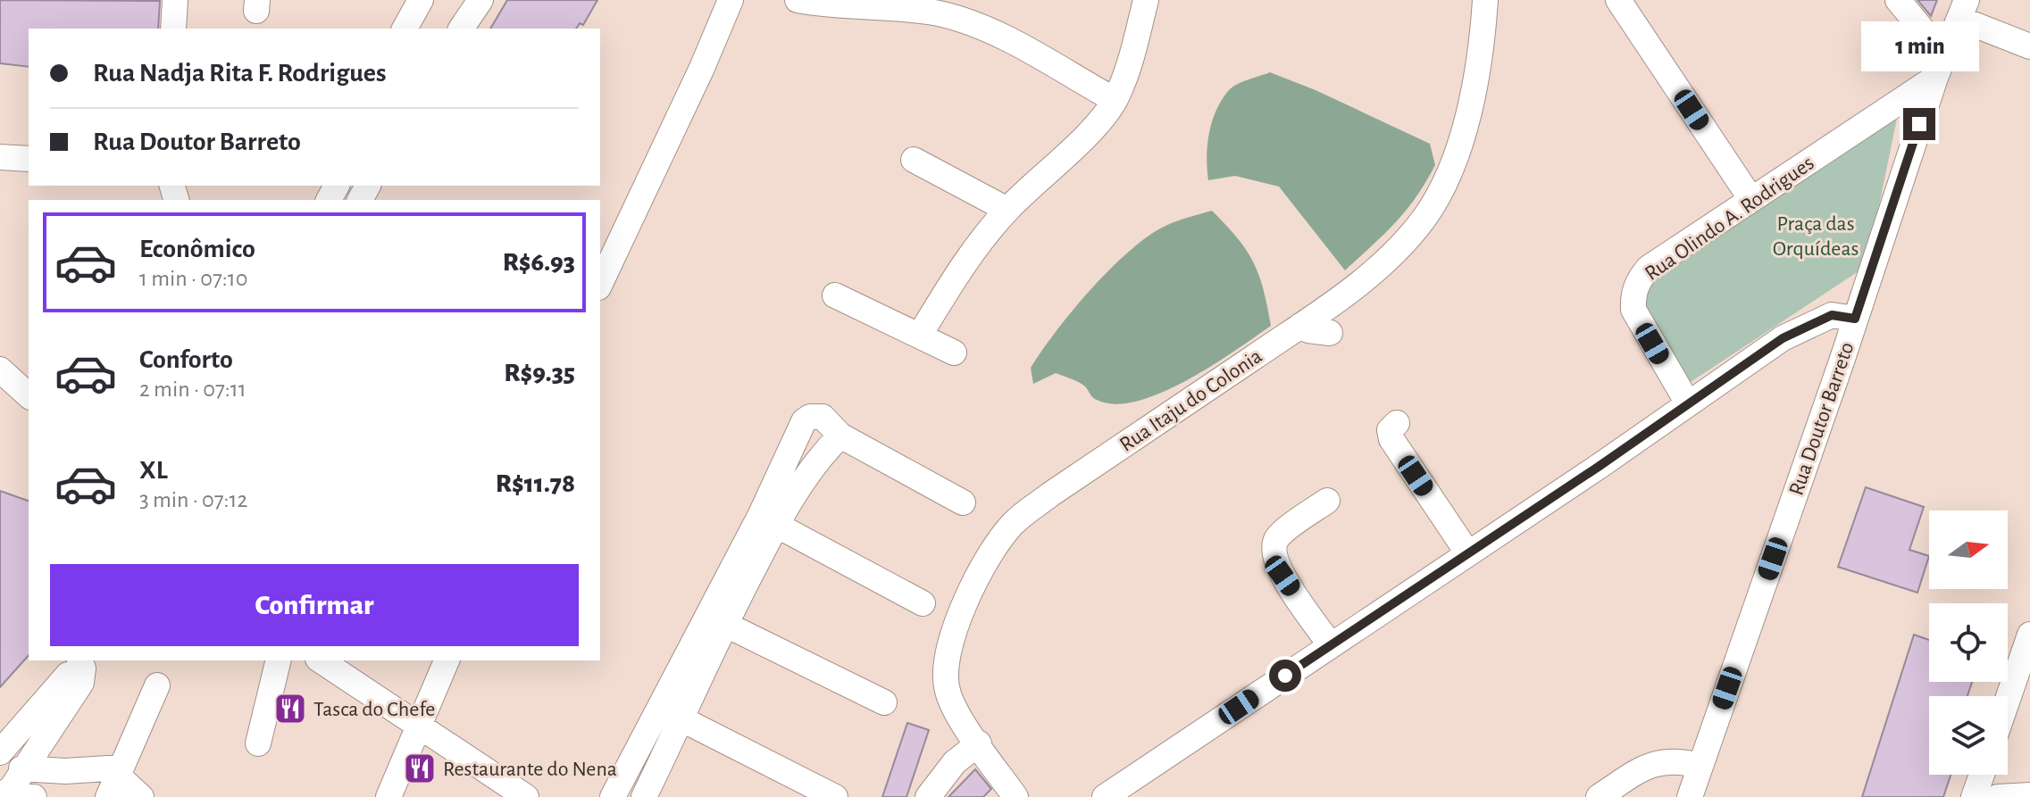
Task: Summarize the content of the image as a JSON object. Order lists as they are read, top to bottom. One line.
{"streets":{"street":["Rua Olindo A. Rodrigues","Rua Itaju do Colonia","Rua Doutor Barreto"]},"crossings":[["Rua Olindo A. Rodrigues","Rua Doutor Barreto"]],"parks":["Praça das Orquídeas"],"places":{"restaurant":["Tasca do Chefe","Restaurante do Nena"]},"north":"right","page":{"bubble":"1 min","banner":["Rua Nadja Rita F. Rodrigues","Rua Doutor Barreto"],"list":[{"name":"Econômico","note":"1 min · 07:10","value":"R$6.93"},{"name":"Conforto","note":"2 min · 07:11","value":"R$9.35"},{"name":"XL","note":"3 min · 07:12","value":"R$11.78"}],"buttons":"Confirmar"}}
